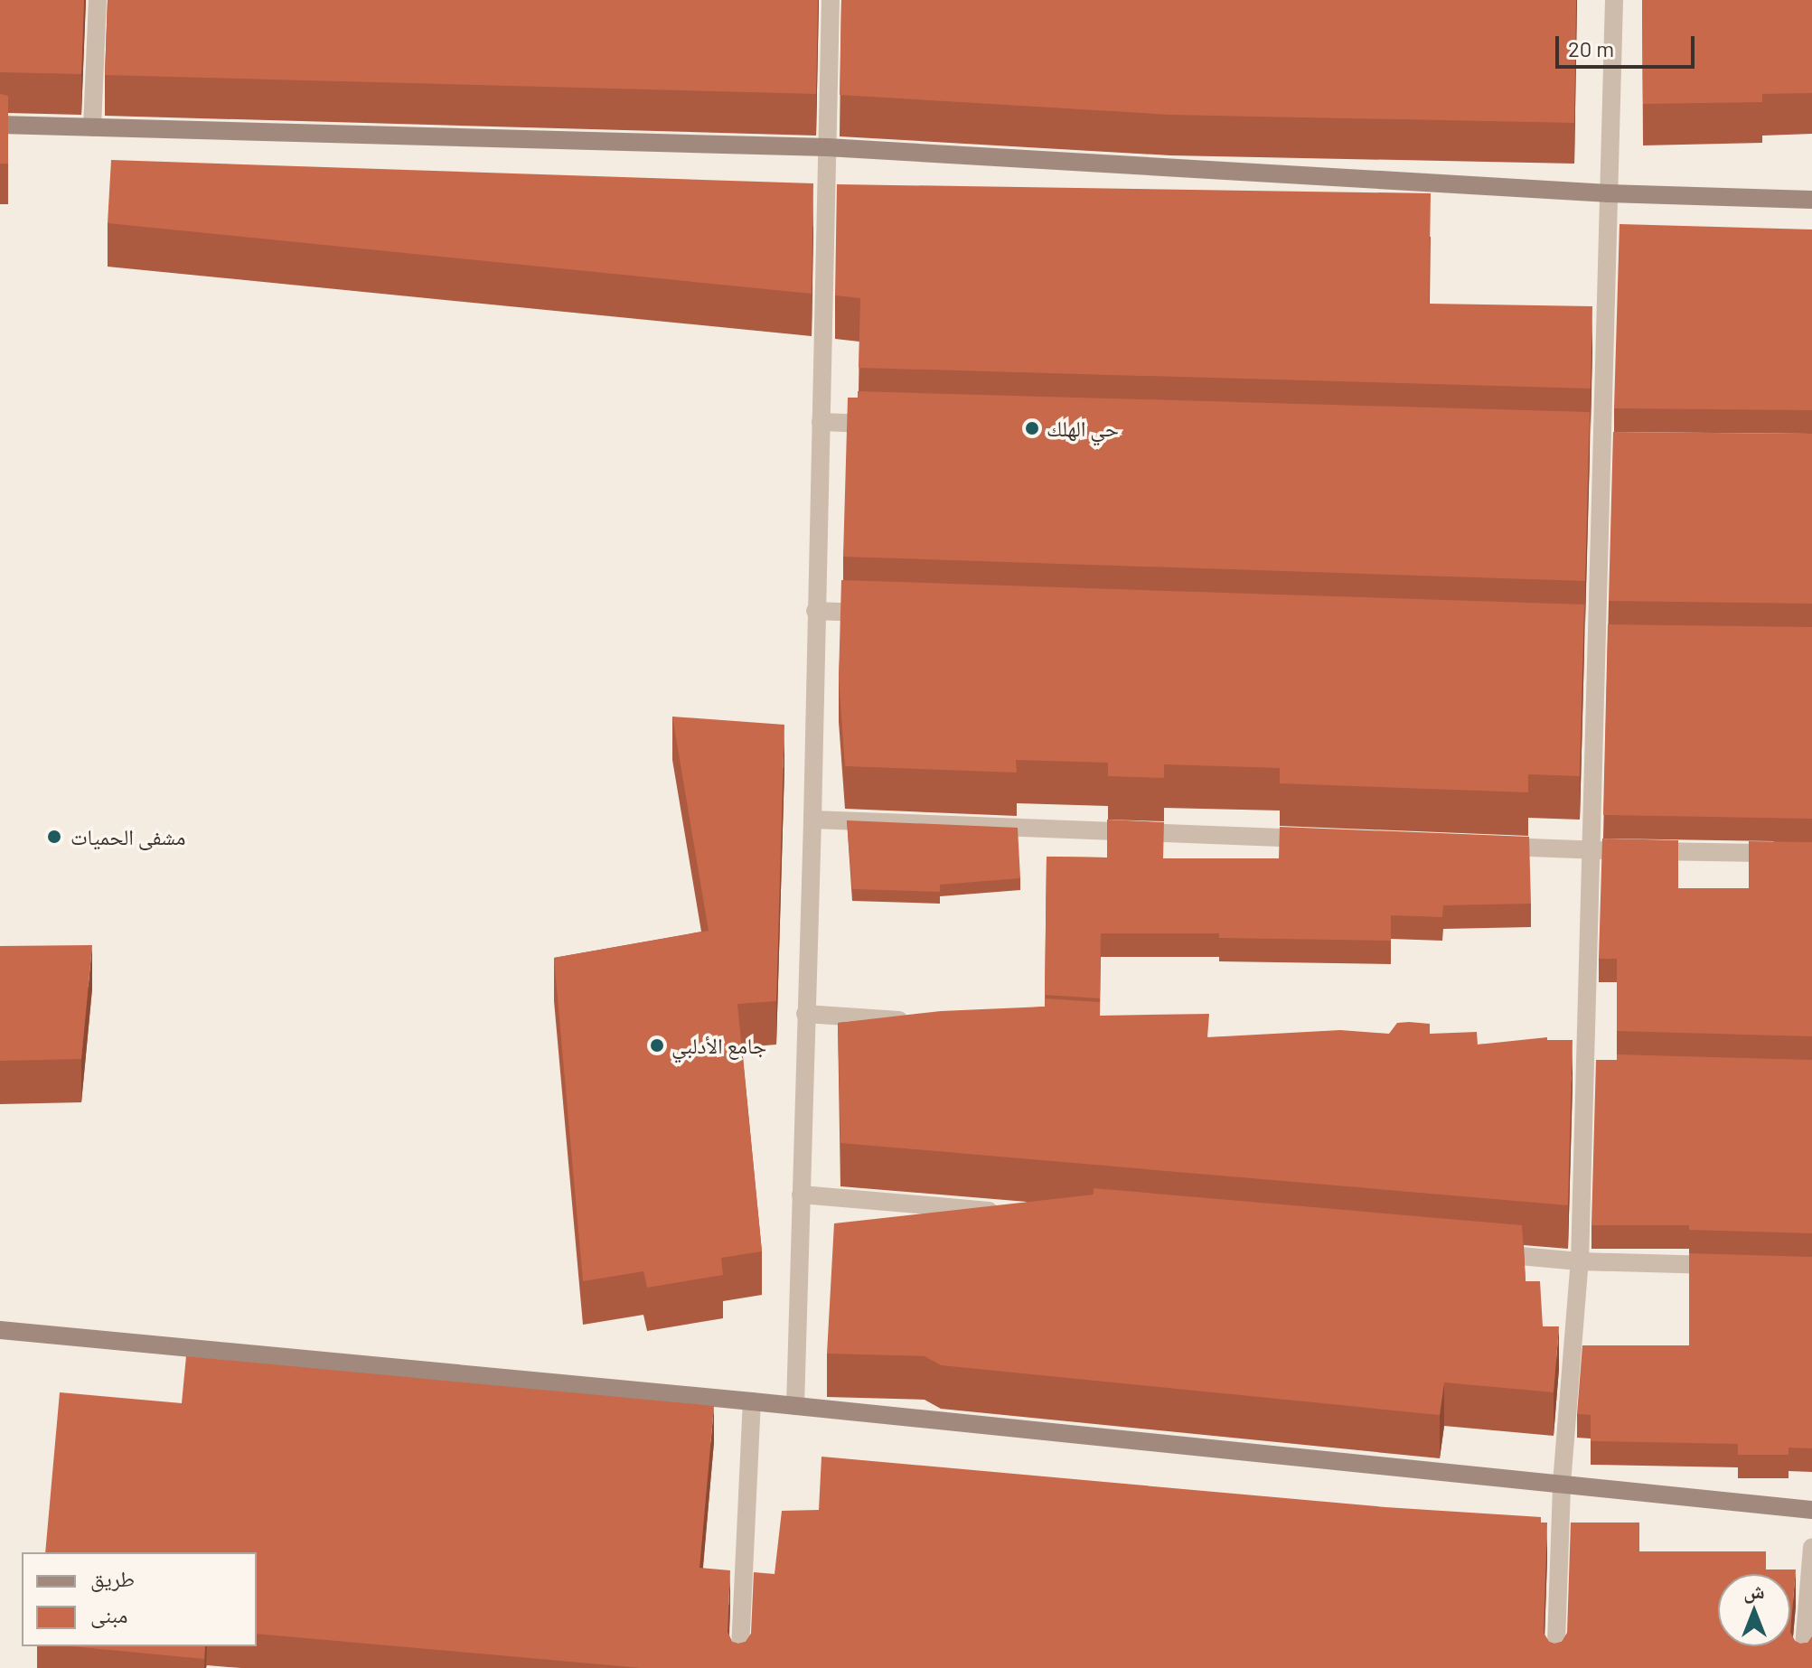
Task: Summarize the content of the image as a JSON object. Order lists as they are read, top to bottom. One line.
{"places":["حي الهلك","مشفى الحميات","جامع الأدلبي"],"legend":["طريق","مبنى"],"scale_bar":"20 m","north":"top"}
